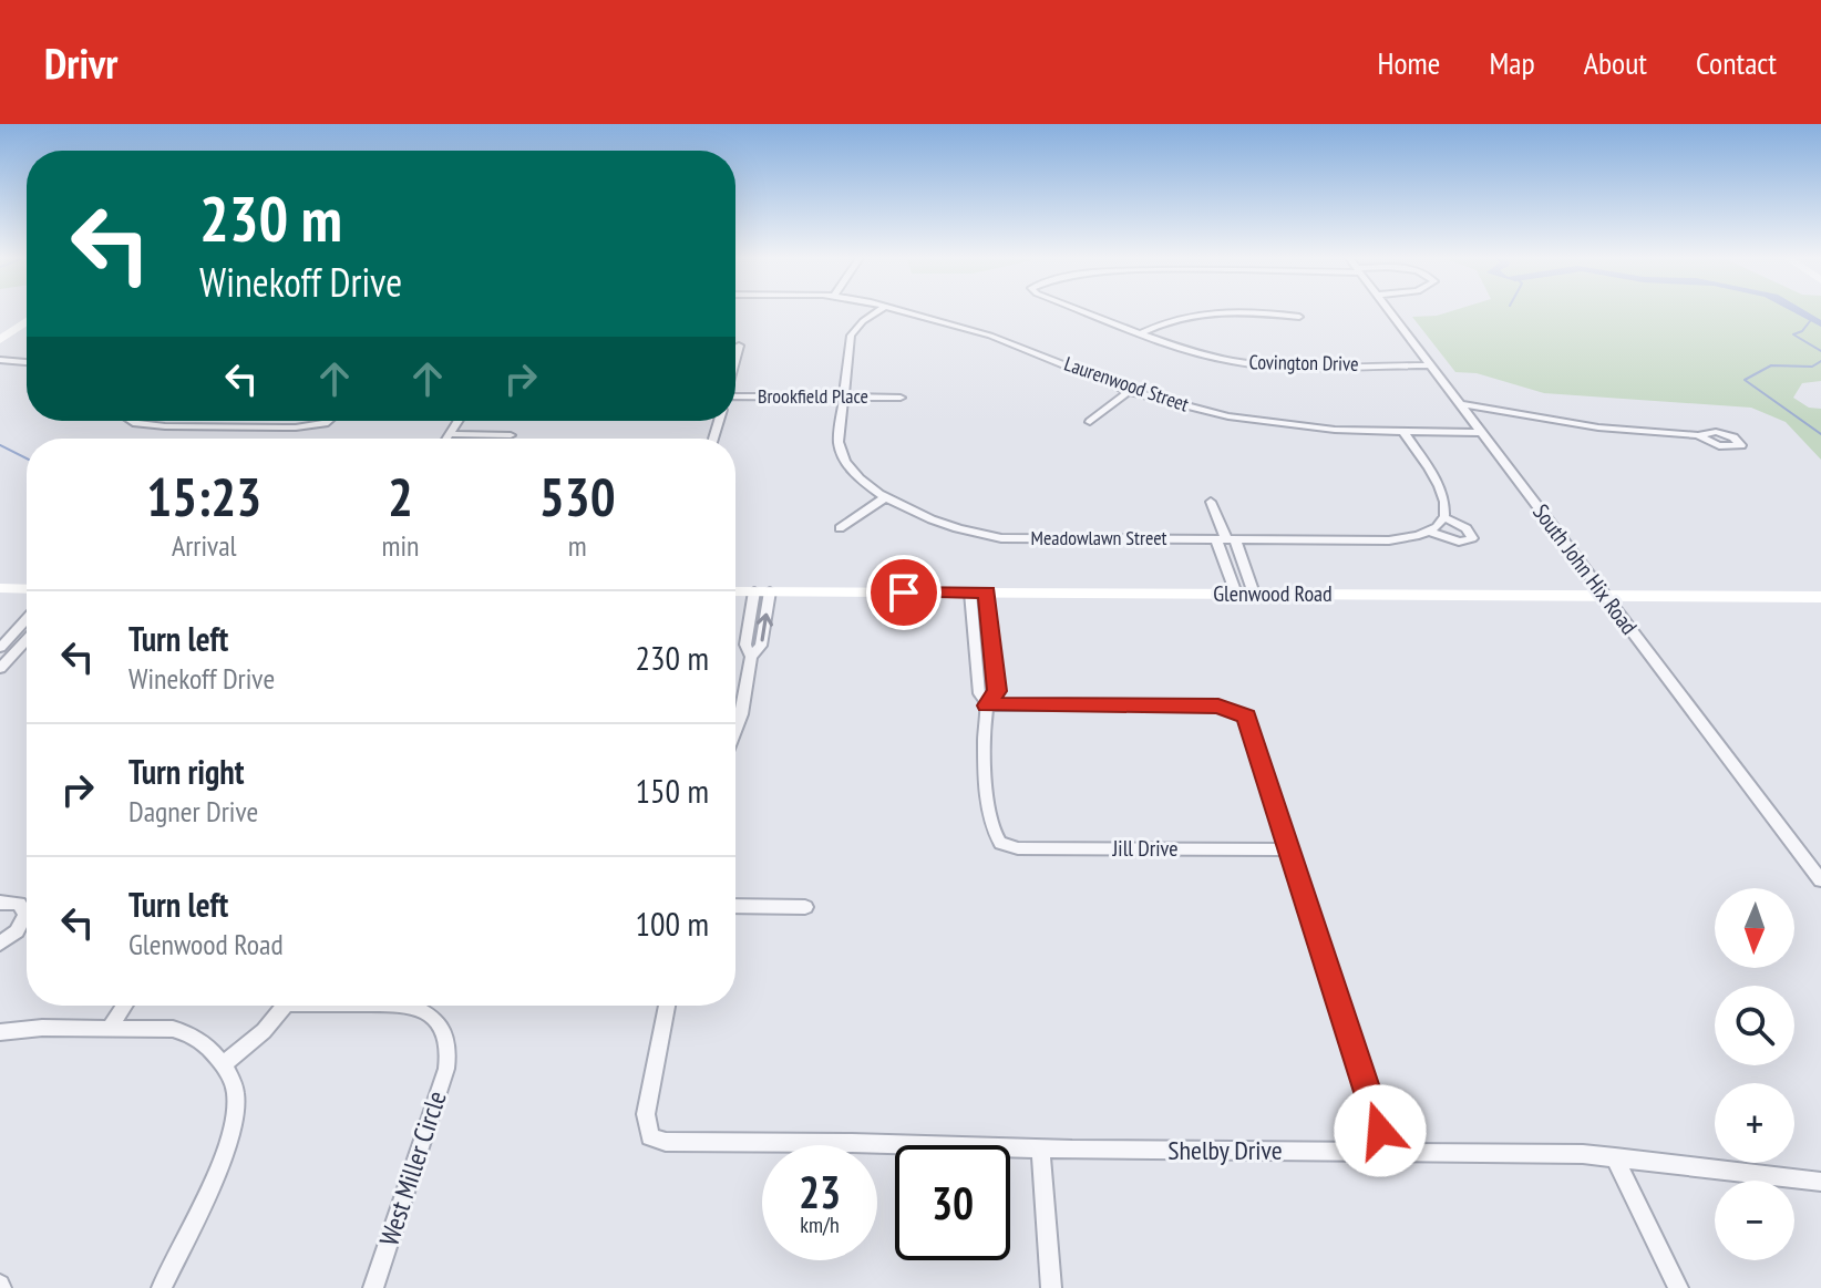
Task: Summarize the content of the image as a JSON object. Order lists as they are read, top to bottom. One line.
{"streets":{"street":["Covington Drive","Laurenwood Street","Brookfield Place","Meadowlawn Street","South John Hix Road","Glenwood Road","Jill Drive","Shelby Drive","West Miller Circle"]},"crossings":[["Covington Drive","South John Hix Road"],["Laurenwood Street","South John Hix Road"],["Brookfield Place","Meadowlawn Street"],["South John Hix Road","Glenwood Road"]],"north":"bottom","page":{"header":"Drivr","nav":["Home","Map","About","Contact"],"turn":["230 m","Winekoff Drive"],"eta":["15:23","Arrival","2","min","530","m"],"list":[{"name":"Turn left","note":"Winekoff Drive","value":"230 m"},{"name":"Turn right","note":"Dagner Drive","value":"150 m"},{"name":"Turn left","note":"Glenwood Road","value":"100 m"}],"map_buttons":["+","−"],"speed":"23 km/h","limit":"30"}}
